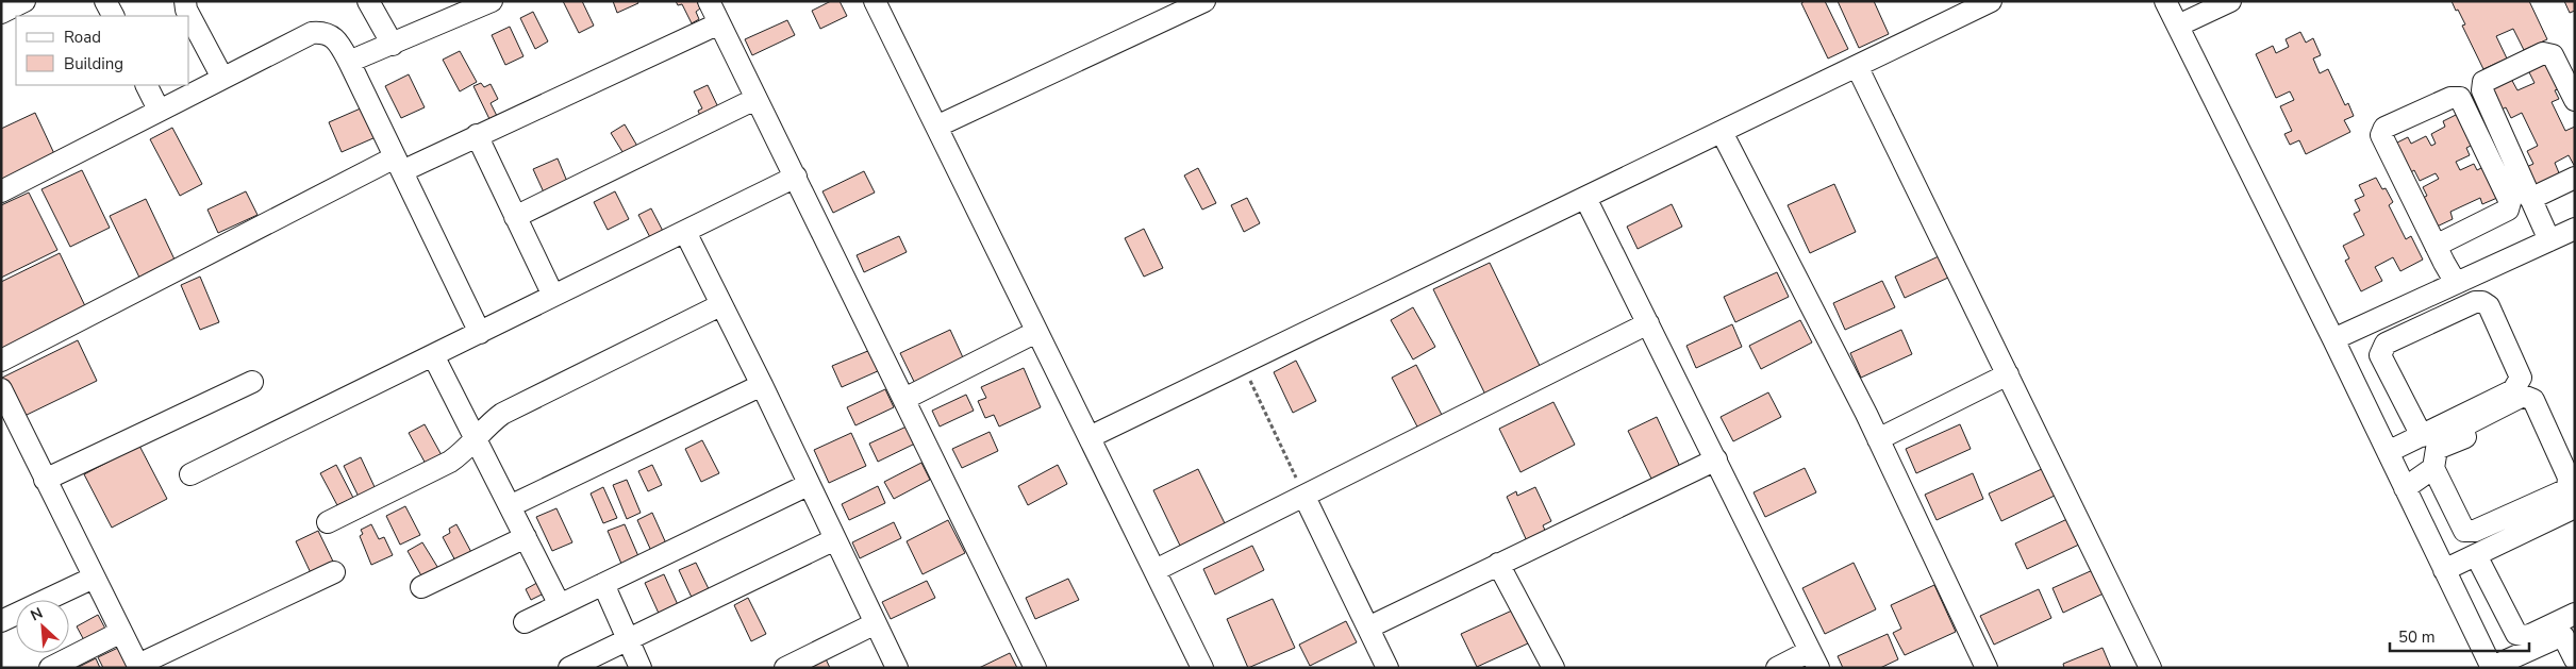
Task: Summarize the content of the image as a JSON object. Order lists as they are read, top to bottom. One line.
{"legend":["Road","Building"],"scale_bar":"50 m","north":"top left"}
